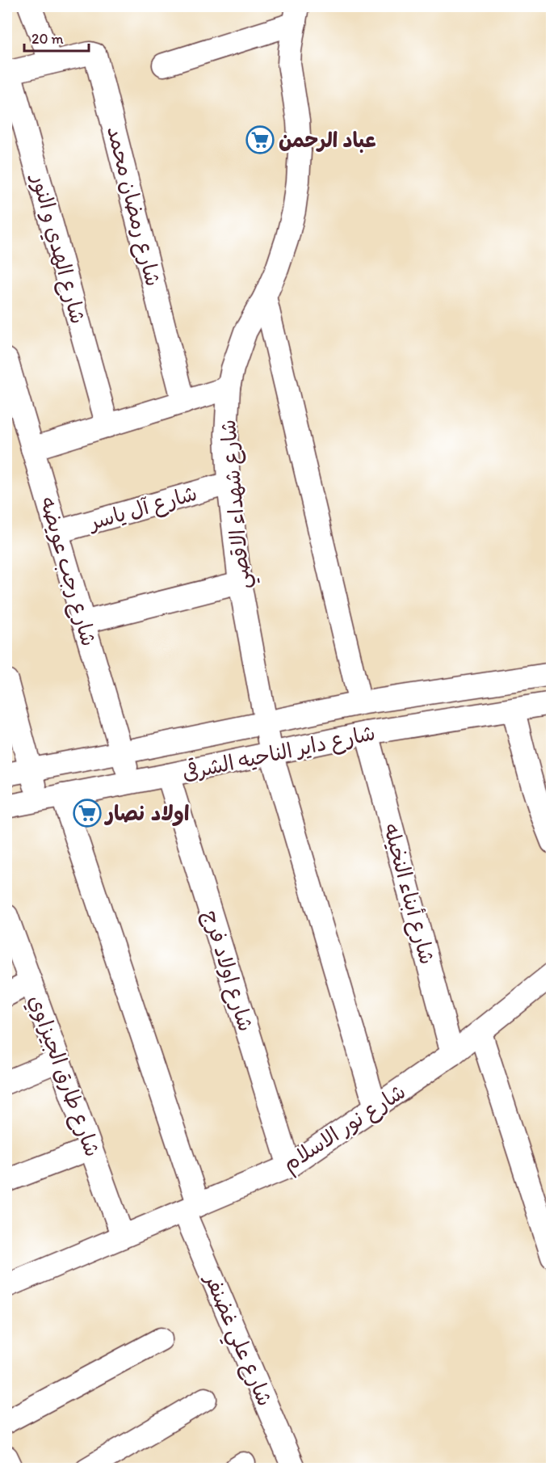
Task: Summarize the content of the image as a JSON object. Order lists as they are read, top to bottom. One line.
{"streets":{"street":["شارع رمضان محمد","شارع الهدي و النور","شارع شهداء الاقصي","شارع آل ياسر","شارع رجب عويضه","شارع داير الناحيه الشرقى","شارع أبناء النخيله","شارع اولاد فرج","شارع طارق الجيزاوي","شارع نور الاسلام","شارع علي غضنفر"]},"crossings":[["شارع رمضان محمد","شارع الهدي و النور"],["شارع شهداء الاقصي","شارع آل ياسر"],["شارع شهداء الاقصي","شارع داير الناحيه الشرقى"],["شارع شهداء الاقصي","شارع نور الاسلام"],["شارع آل ياسر","شارع رجب عويضه"],["شارع رجب عويضه","شارع داير الناحيه الشرقى"],["شارع داير الناحيه الشرقى","شارع أبناء النخيله"],["شارع داير الناحيه الشرقى","شارع اولاد فرج"],["شارع داير الناحيه الشرقى","شارع علي غضنفر"],["شارع أبناء النخيله","شارع نور الاسلام"],["شارع اولاد فرج","شارع نور الاسلام"],["شارع طارق الجيزاوي","شارع نور الاسلام"],["شارع نور الاسلام","شارع علي غضنفر"]],"places":{"supermarket":["عباد الرحمن","اولاد نصار"]},"scale_bar":"20 m"}
